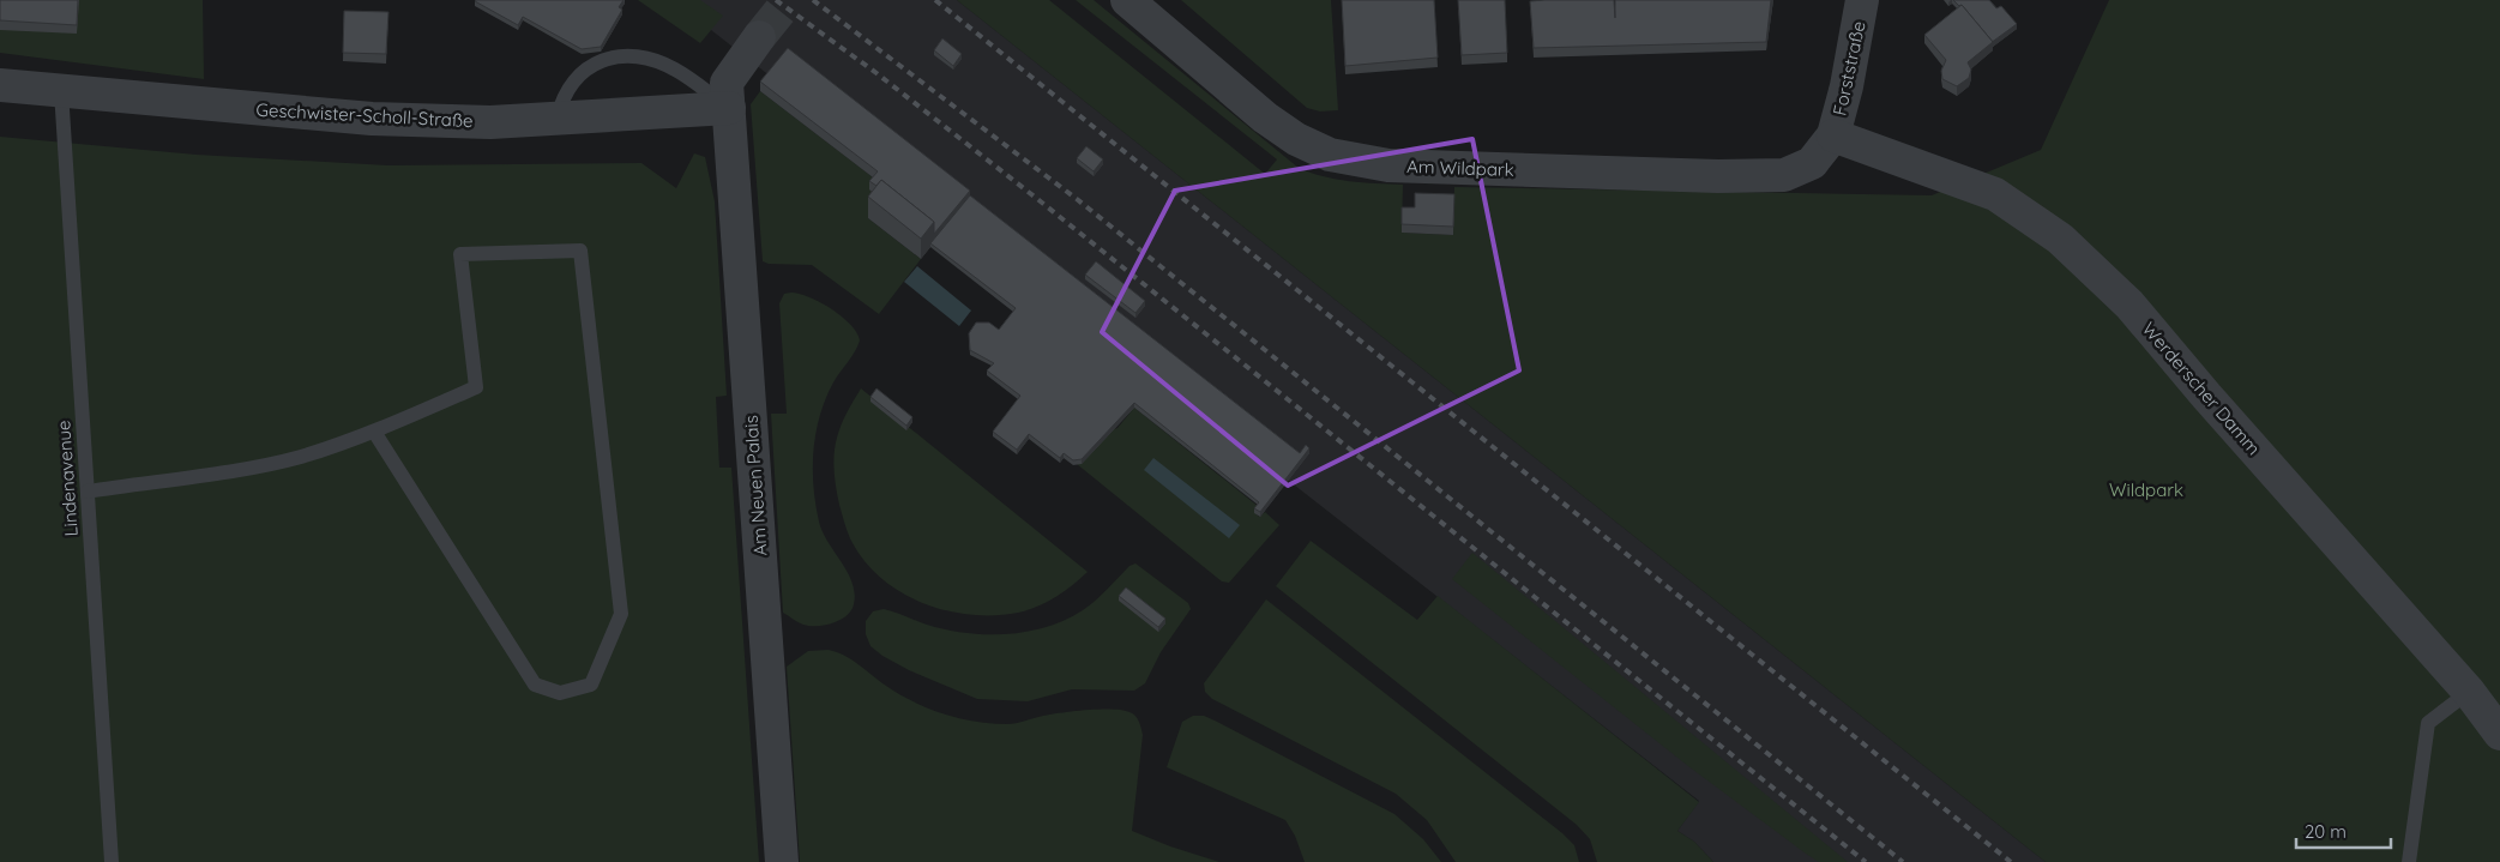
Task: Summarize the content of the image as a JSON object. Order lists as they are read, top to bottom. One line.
{"streets":{"street":["Forststraße","Geschwister-Scholl-Straße","Am Wildpark","Werderscher Damm","Am Neuen Palais"],"lane":["Lindenavenue"]},"crossings":[["Forststraße","Am Wildpark"],["Forststraße","Werderscher Damm"],["Geschwister-Scholl-Straße","Lindenavenue"],["Geschwister-Scholl-Straße","Am Neuen Palais"],["Am Wildpark","Werderscher Damm"]],"parks":["Wildpark"],"scale_bar":"20 m"}
